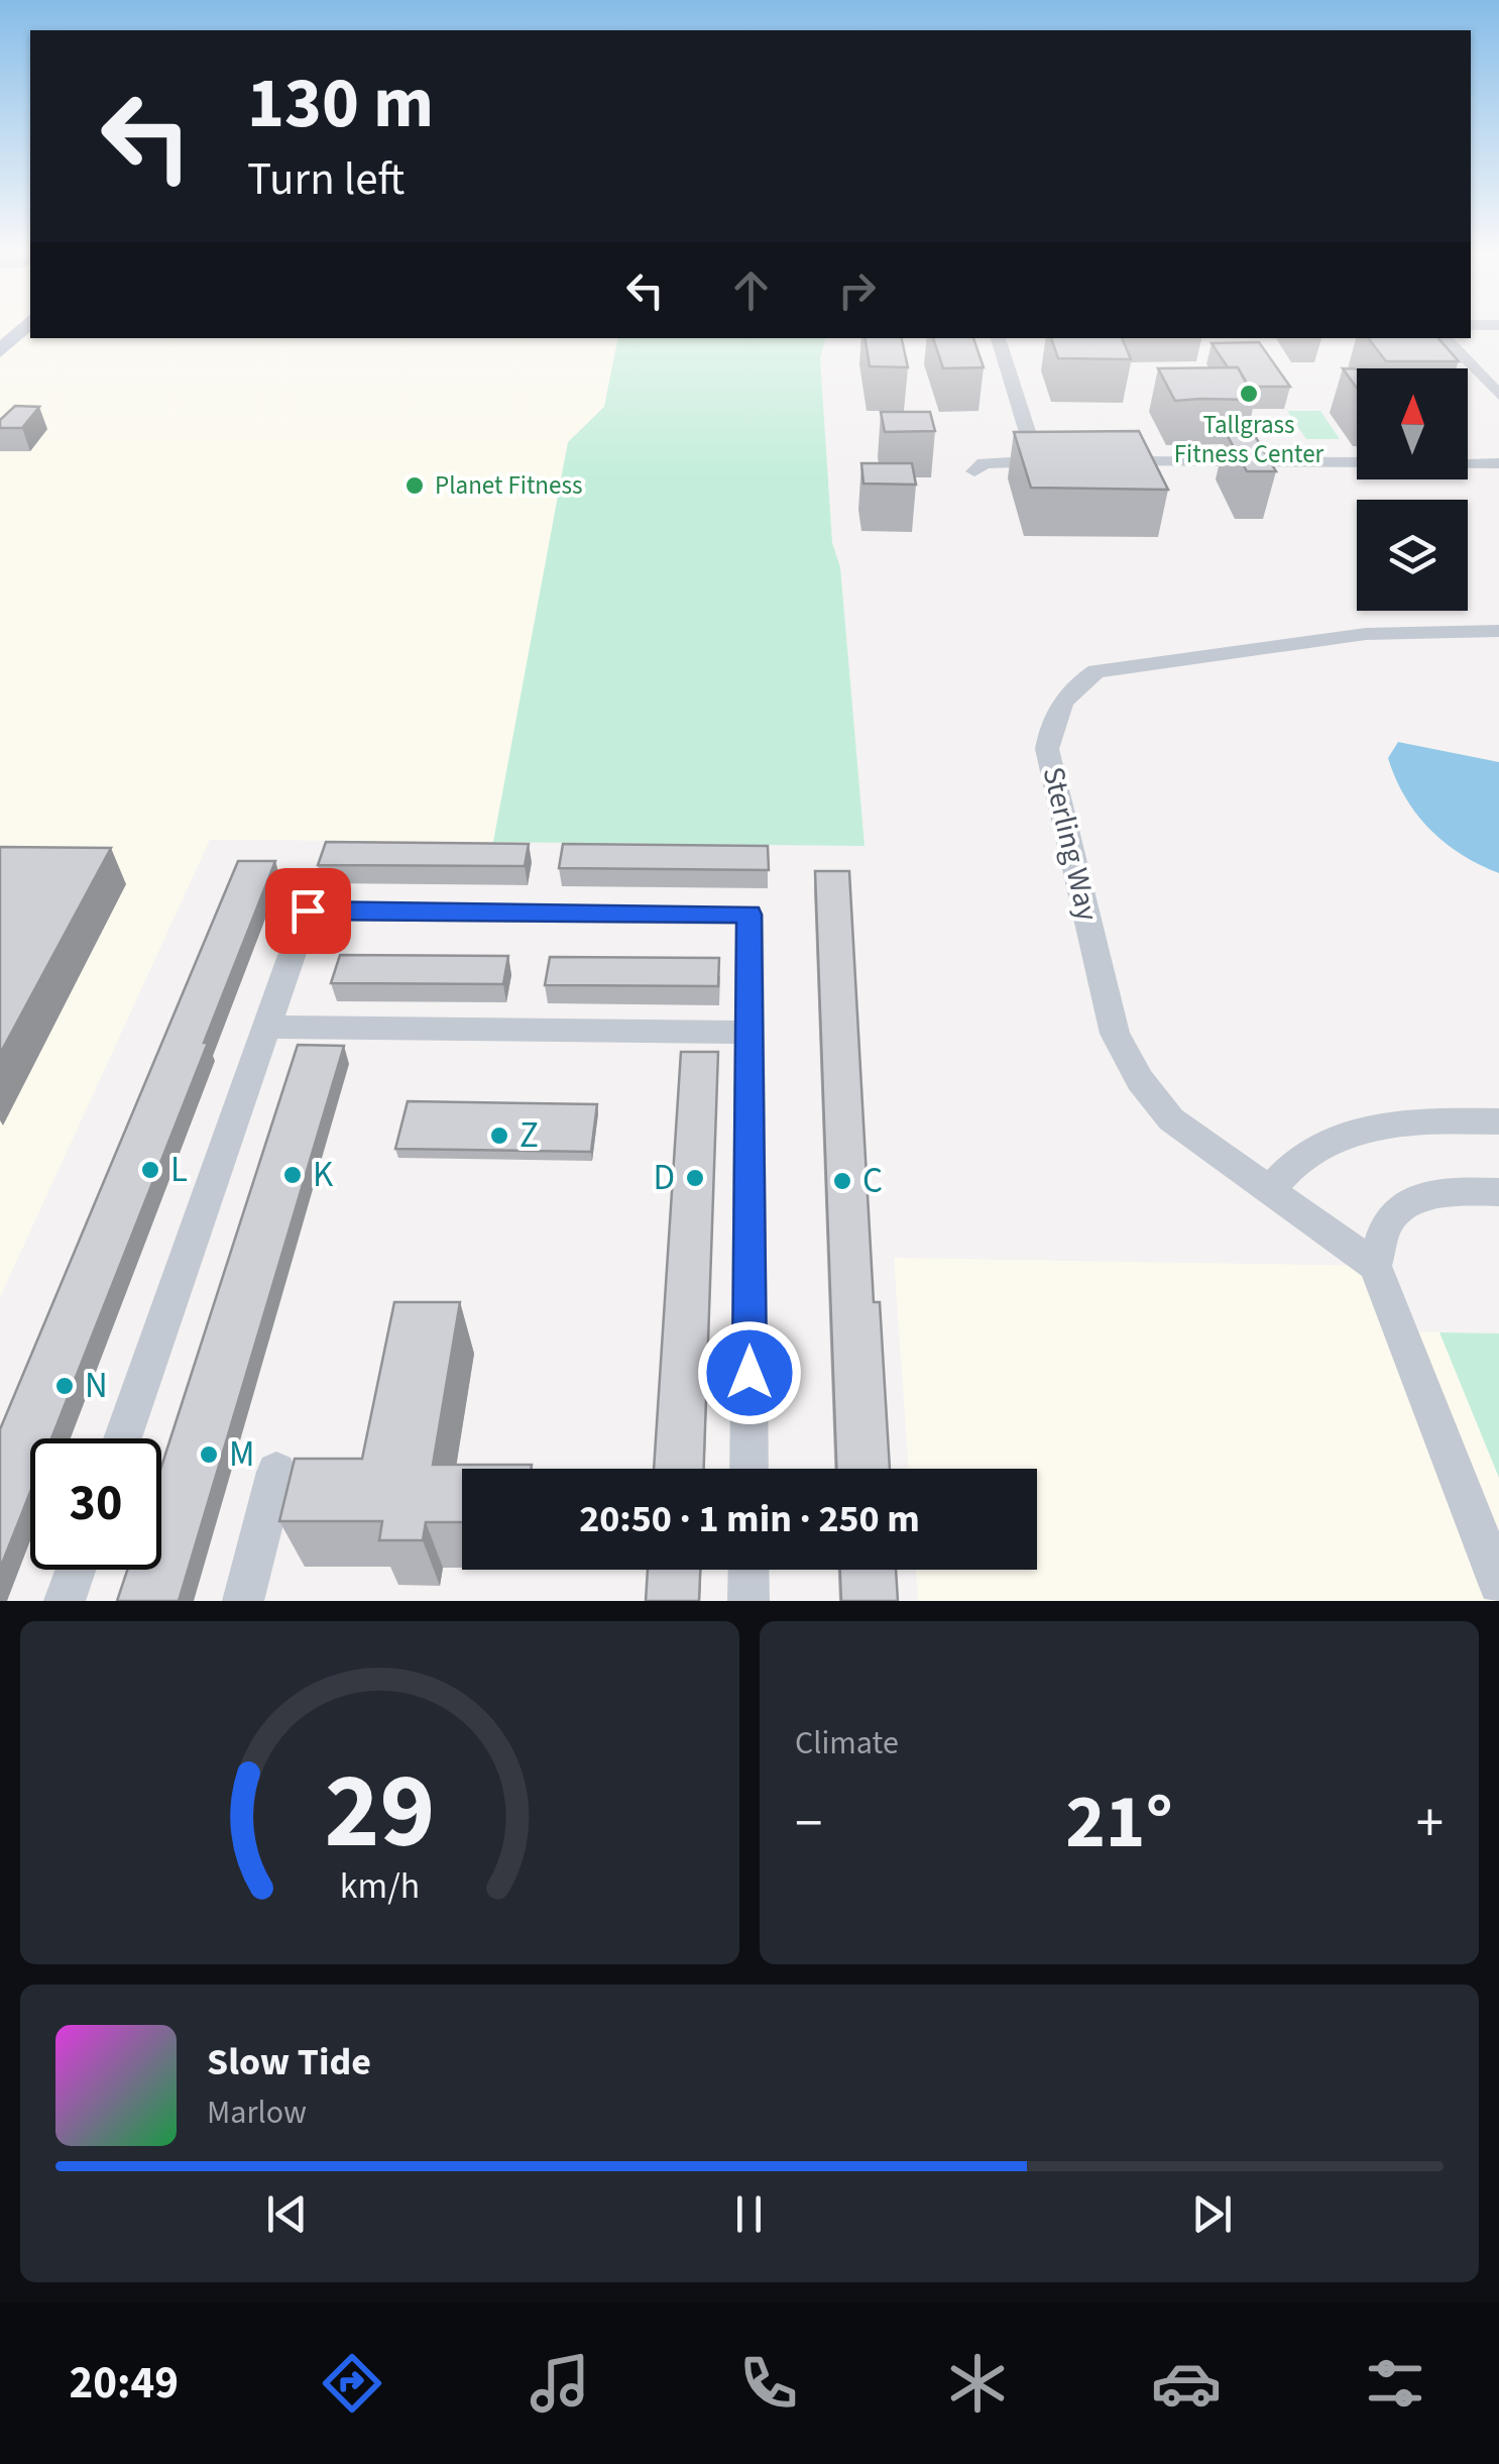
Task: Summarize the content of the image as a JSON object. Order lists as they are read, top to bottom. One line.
{"streets":{"street":["Sterling Way"]},"places":["Tallgrass Fitness Center","Planet Fitness","Z","L","K","D","C","N","M"],"north":"top","page":{"turn":["130 m","Turn left"],"limit":"30","trip":"20:50 · 1 min · 250 m","tile":"Climate","heat":["−","21°","+"],"song":["Slow Tide","Marlow"],"tabs":"20:49","gauge":["29","km/h"]}}
